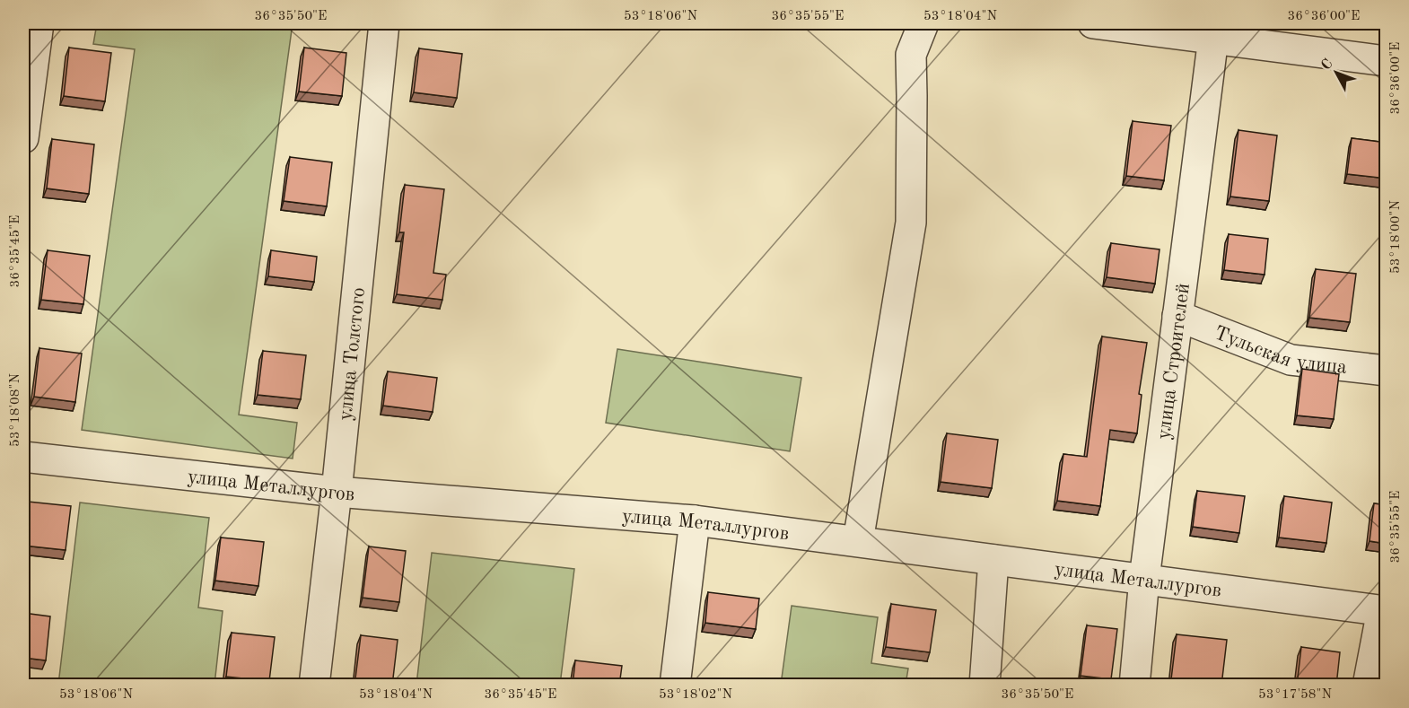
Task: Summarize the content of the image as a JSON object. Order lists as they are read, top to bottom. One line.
{"streets":{"street":["Тульская улица","улица Толстого","улица Строителей","улица Металлургов"]},"crossings":[["Тульская улица","улица Строителей"],["улица Толстого","улица Металлургов"],["улица Строителей","улица Металлургов"]],"north":"top left","coordinates":["36°35'50\"E","53°18'06\"N","36°35'55\"E","53°18'04\"N","36°36'00\"E","53°18'00\"N","36°35'45\"E","53°18'08\"N","53°18'02\"N","53°17'58\"N"]}
